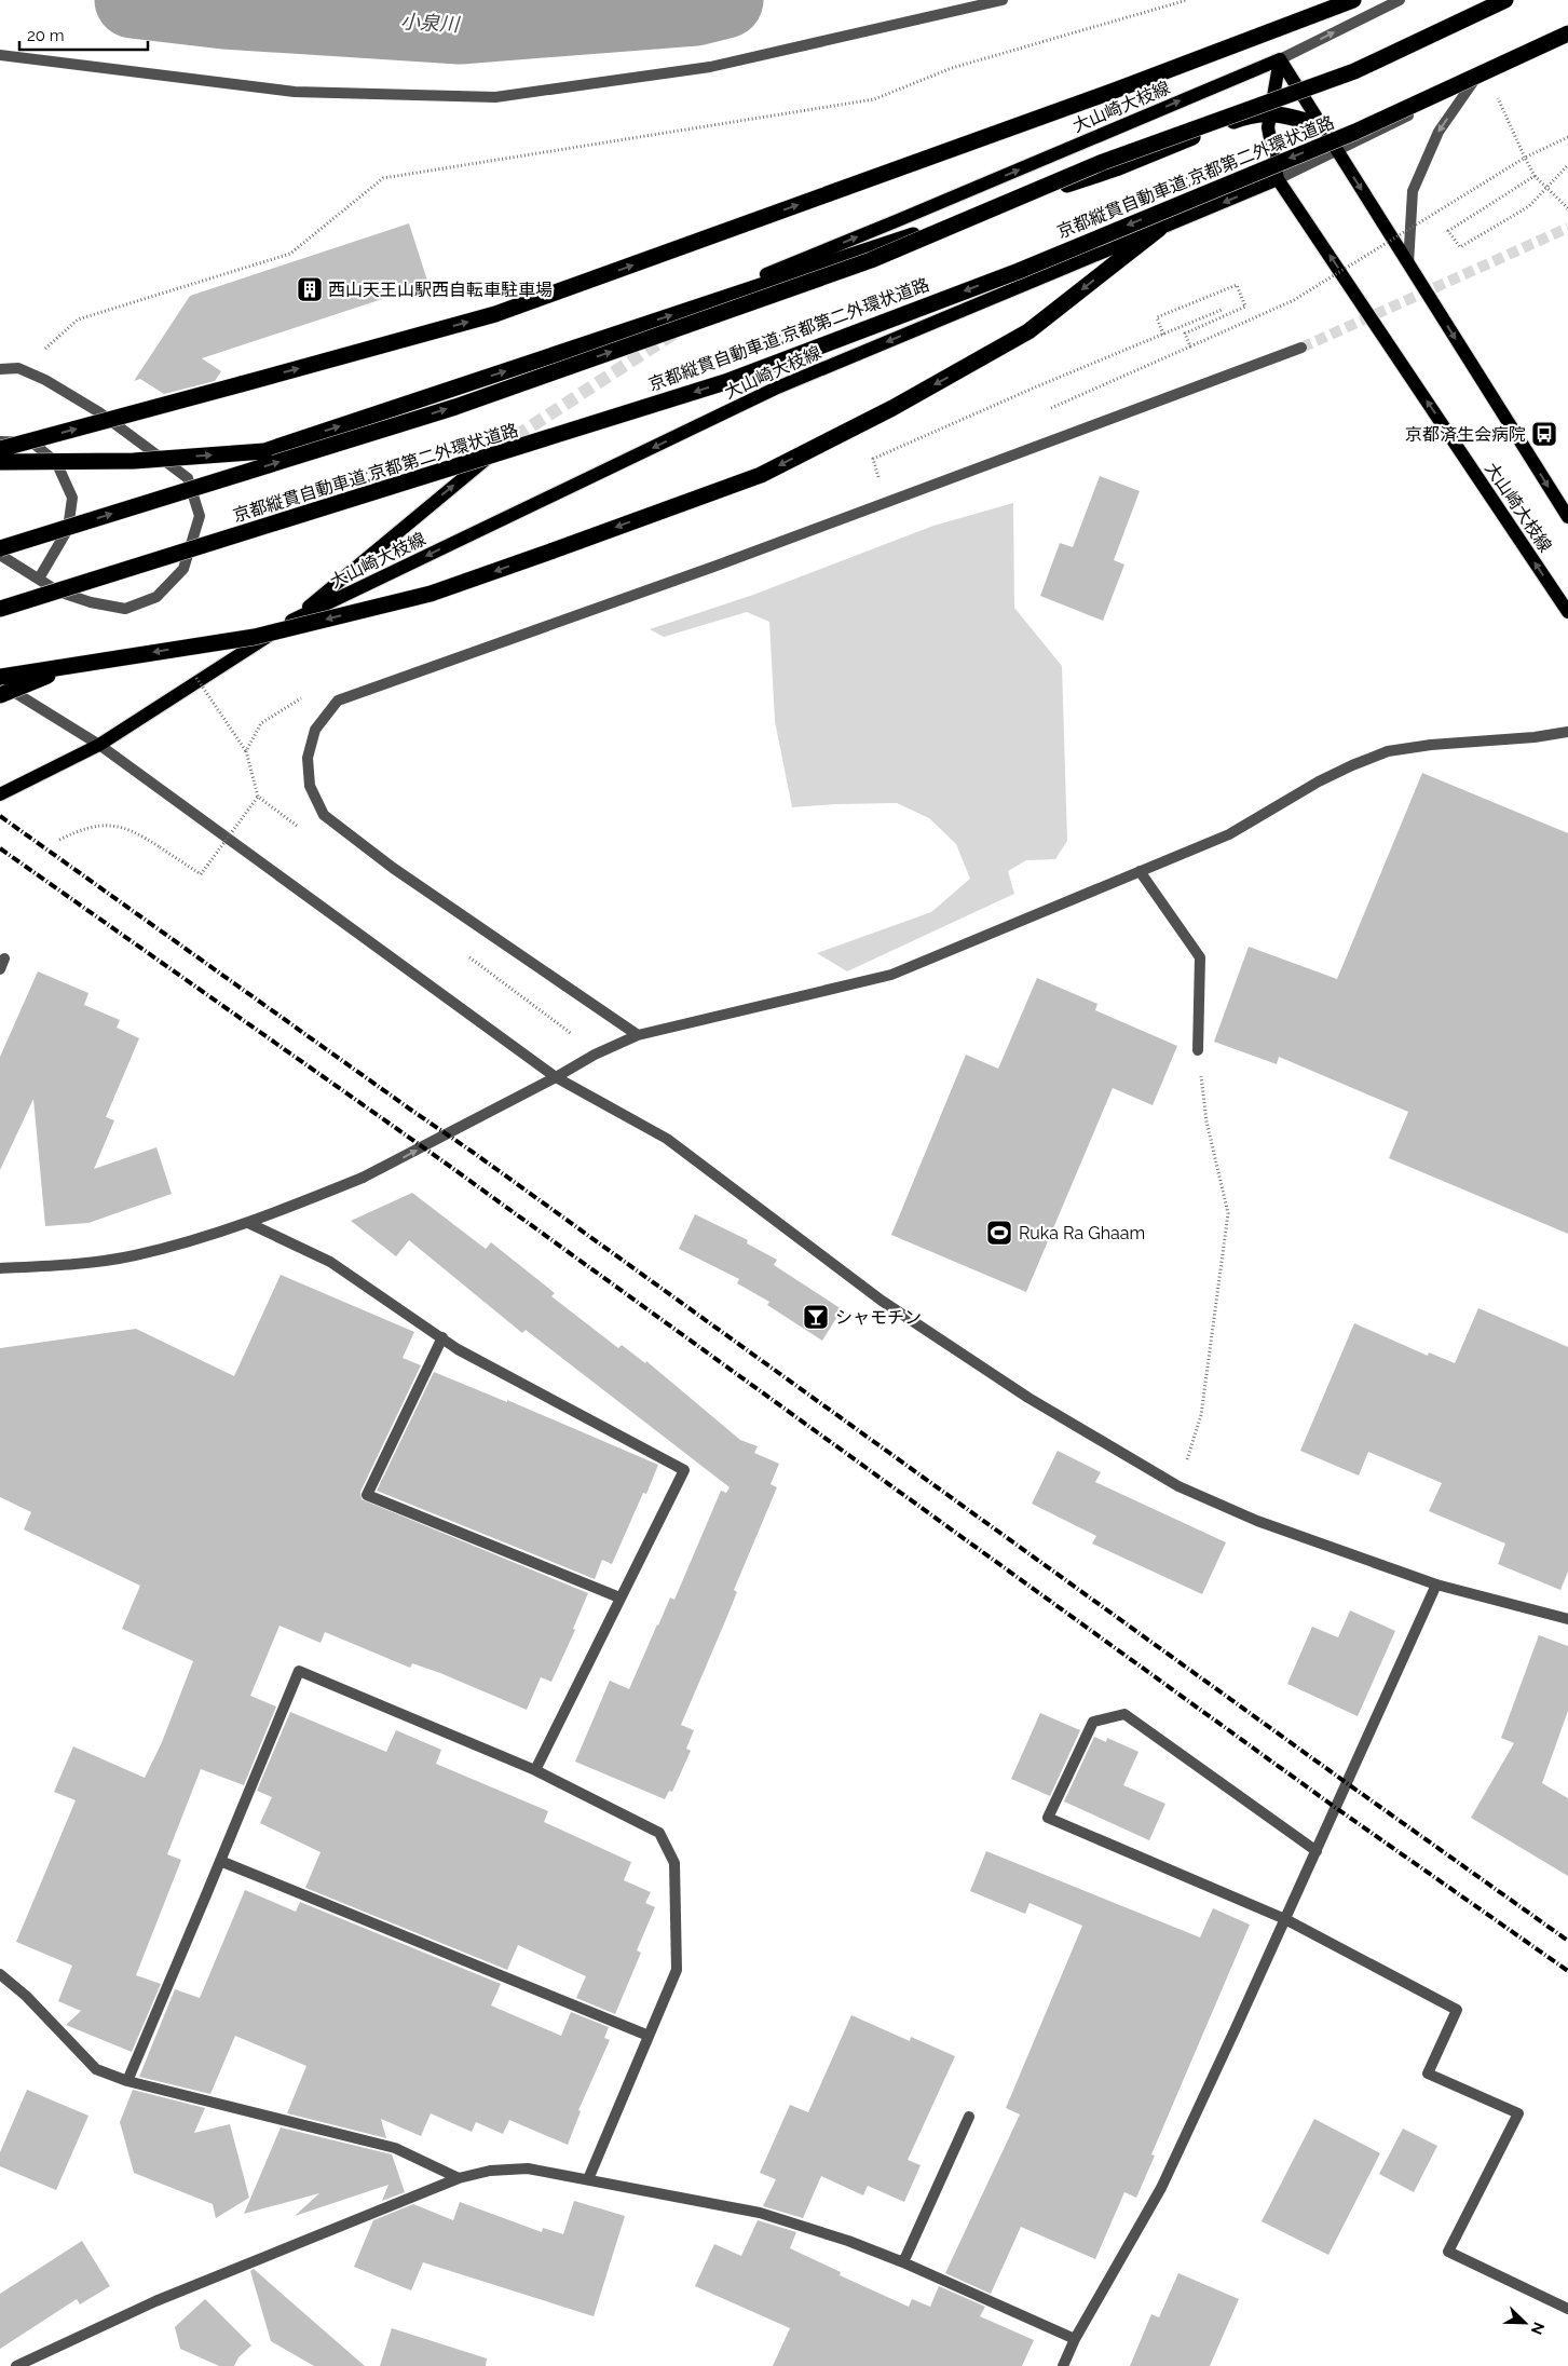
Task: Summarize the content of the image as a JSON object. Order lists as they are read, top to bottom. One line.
{"streets":{"highway":["京都縦貫自動車道;京都第二外環状道路"],"main road":["大山崎大枝線"]},"water":["小泉川"],"places":{"building":["西山天王山駅西自転車駐車場"],"bus stop":["京都済生会病院"],"sports":["Ruka Ra Ghaam"],"bar":["シャモチン"]},"scale_bar":"20 m","north":"bottom right"}
